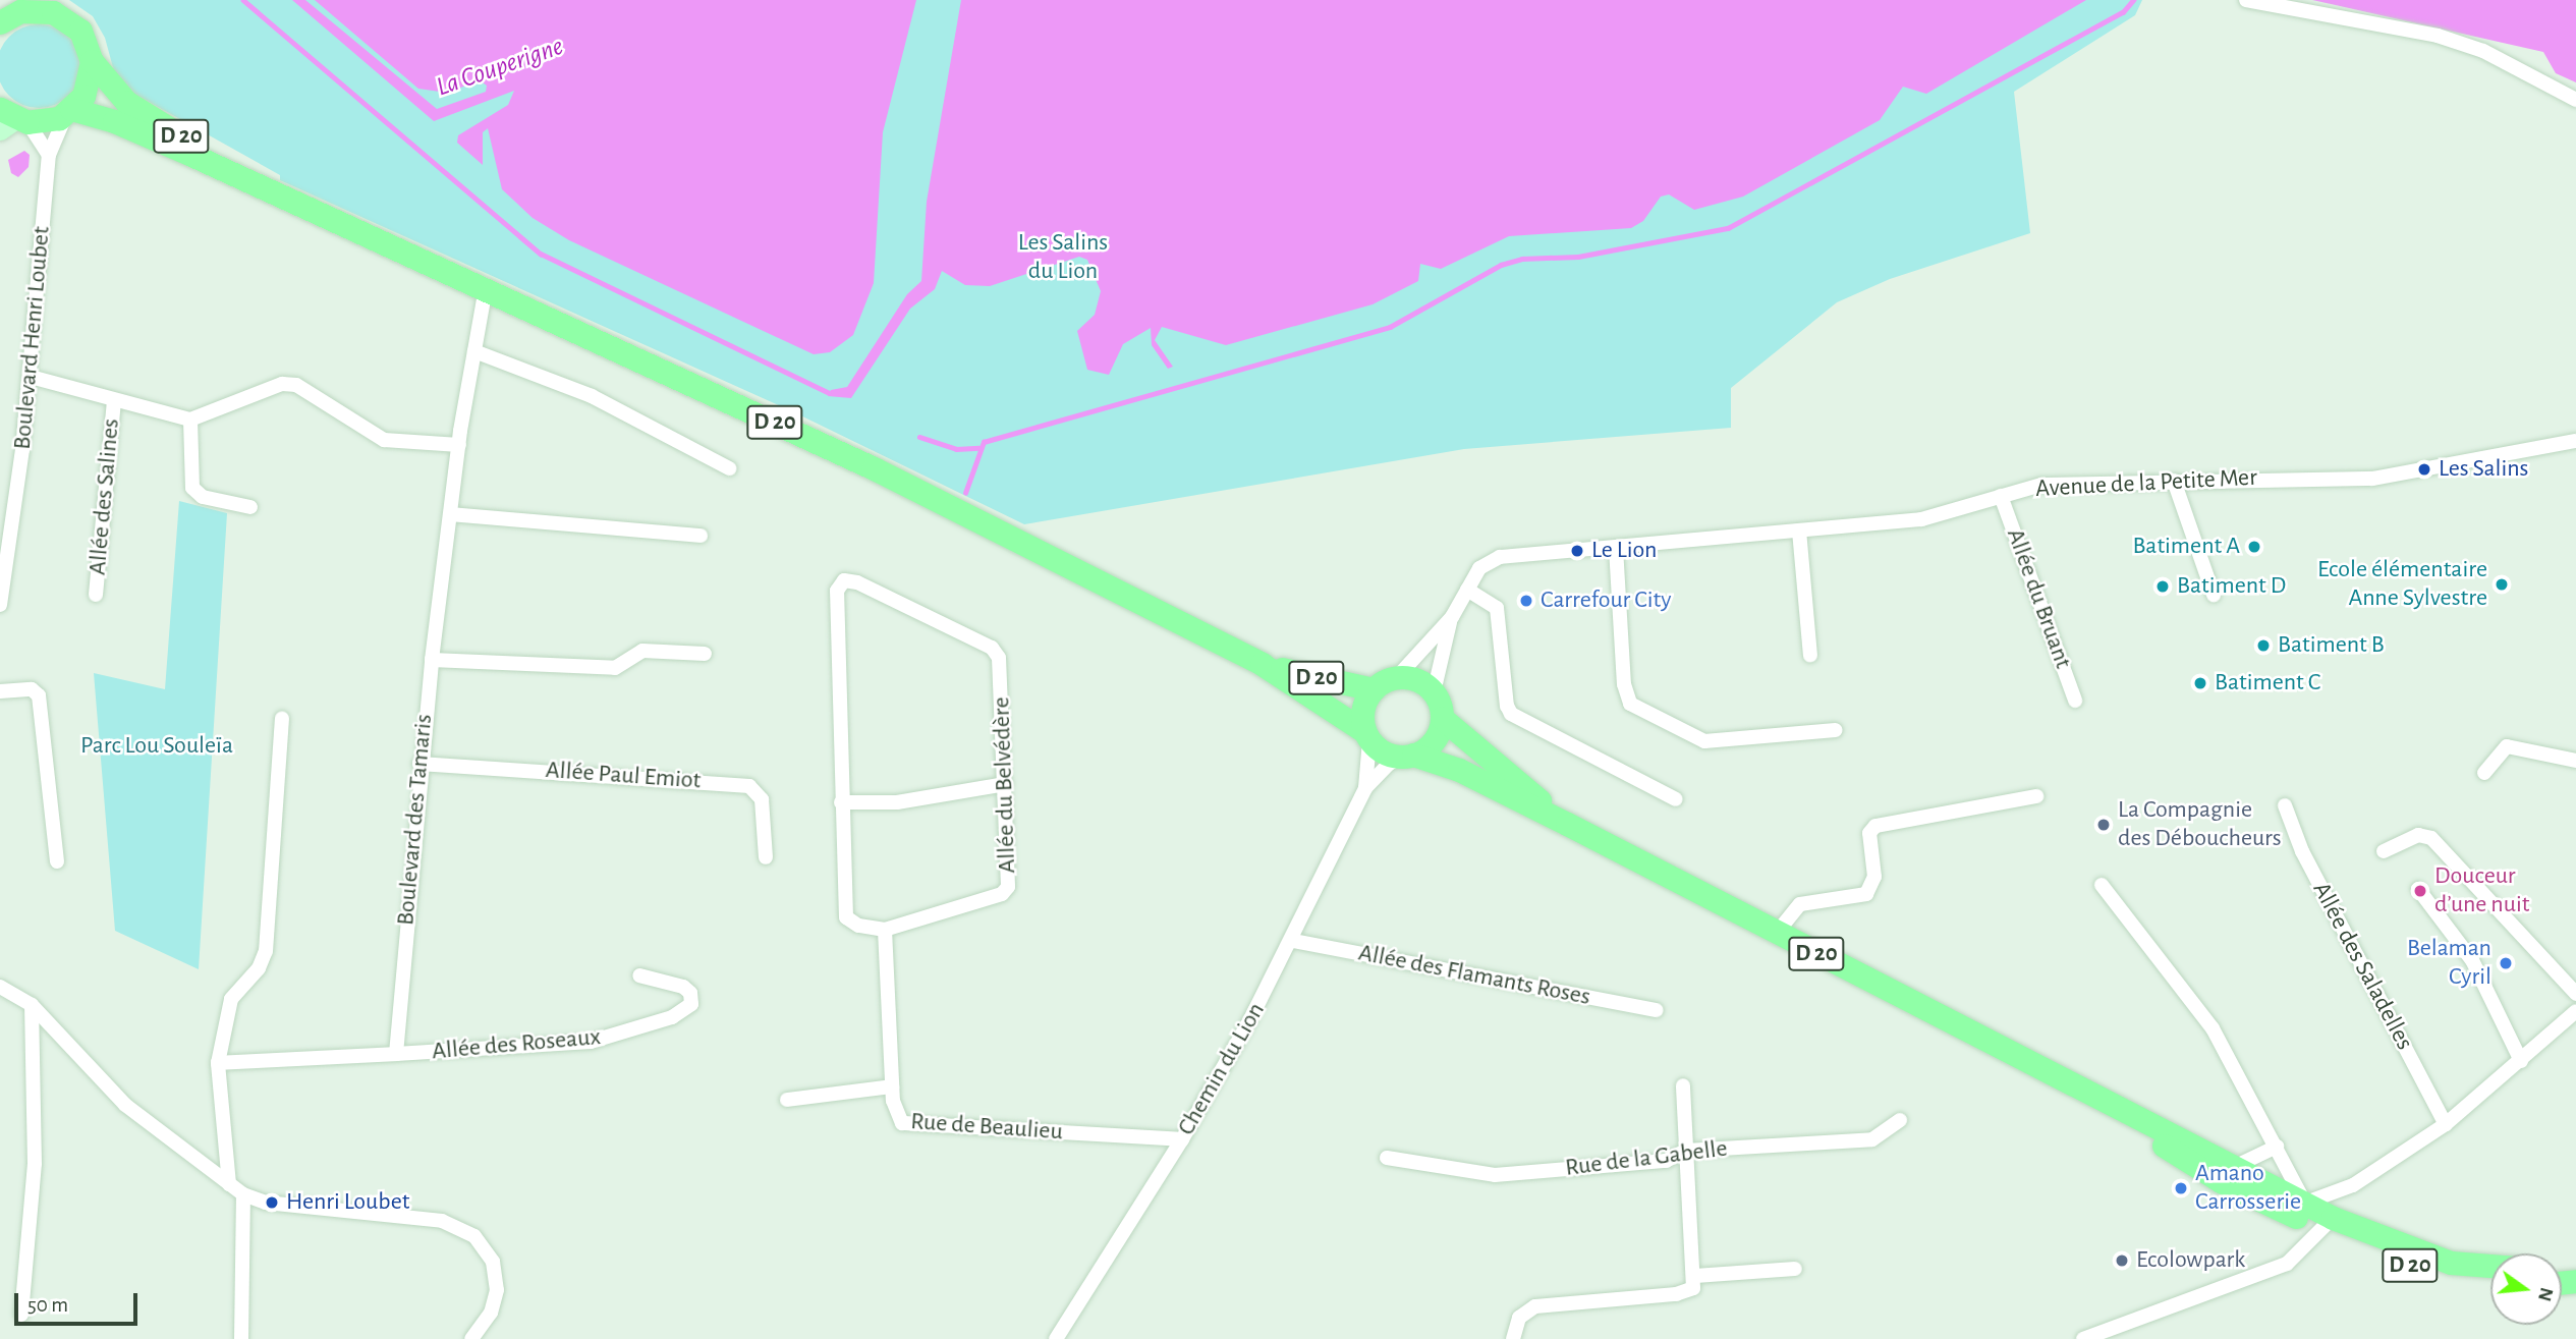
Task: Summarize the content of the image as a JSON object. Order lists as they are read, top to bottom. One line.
{"streets":{"main road":["D 20"],"street":["Boulevard Henri Loubet","Avenue de la Petite Mer","Allée des Salines","Allée du Bruant","Allée Paul Emiot","Allée du Belvédère","Boulevard des Tamaris","Allée des Saladelles","Allée des Flamants Roses","Allée des Roseaux","Chemin du Lion","Rue de Beaulieu","Rue de la Gabelle"]},"crossings":[["D 20","Boulevard Henri Loubet"],["D 20","Avenue de la Petite Mer"],["D 20","Boulevard des Tamaris"],["D 20","Chemin du Lion"],["Avenue de la Petite Mer","Allée du Bruant"],["Avenue de la Petite Mer","Chemin du Lion"],["Allée Paul Emiot","Boulevard des Tamaris"],["Allée du Belvédère","Rue de Beaulieu"],["Boulevard des Tamaris","Allée des Roseaux"],["Allée des Flamants Roses","Chemin du Lion"],["Chemin du Lion","Rue de Beaulieu"]],"water":["La Couperigne"],"parks":["Les Salins du Lion","Parc Lou Souleïa"],"places":["Les Salins","Batiment A","Le Lion","Ecole élémentaire Anne Sylvestre","Batiment D","Carrefour City","Batiment B","Batiment C","La Compagnie des Déboucheurs","Douceur d’une nuit","Belaman Cyril","Amano Carrosserie","Henri Loubet","Ecolowpark"],"scale_bar":"50 m","north":"right"}
